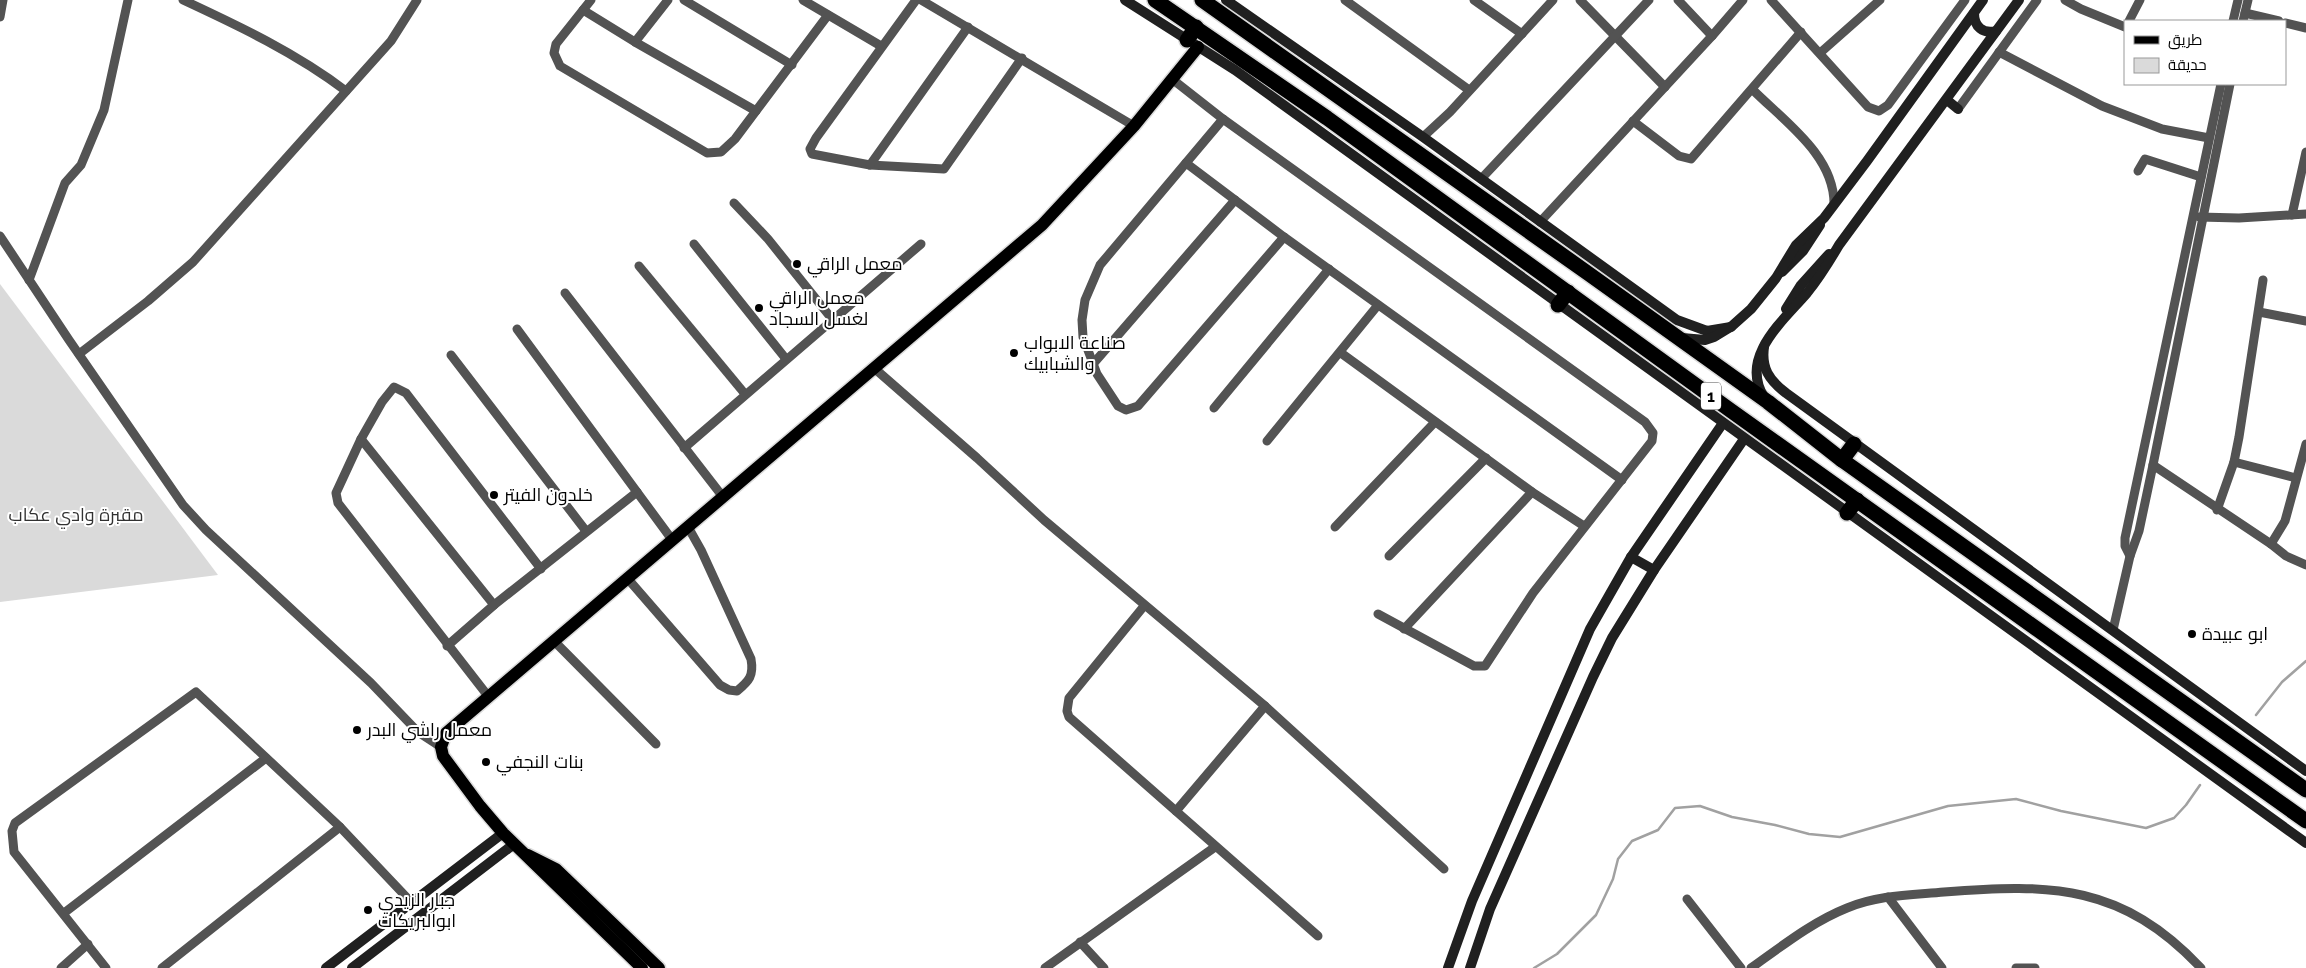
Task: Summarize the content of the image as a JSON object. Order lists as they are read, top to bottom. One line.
{"streets":{"highway":["1"]},"parks":["مقبرة وادي عكاب"],"places":["معمل الراقي","معمل الراقي لغسل السجاد","صناعة الابواب والشبابيك","خلدون الفيتر","ابو عبيدة","معمل راشي البدر","بنات النجفي","جبار الزيدي ابوالبريكات"],"legend":["طريق","حديقة"]}
